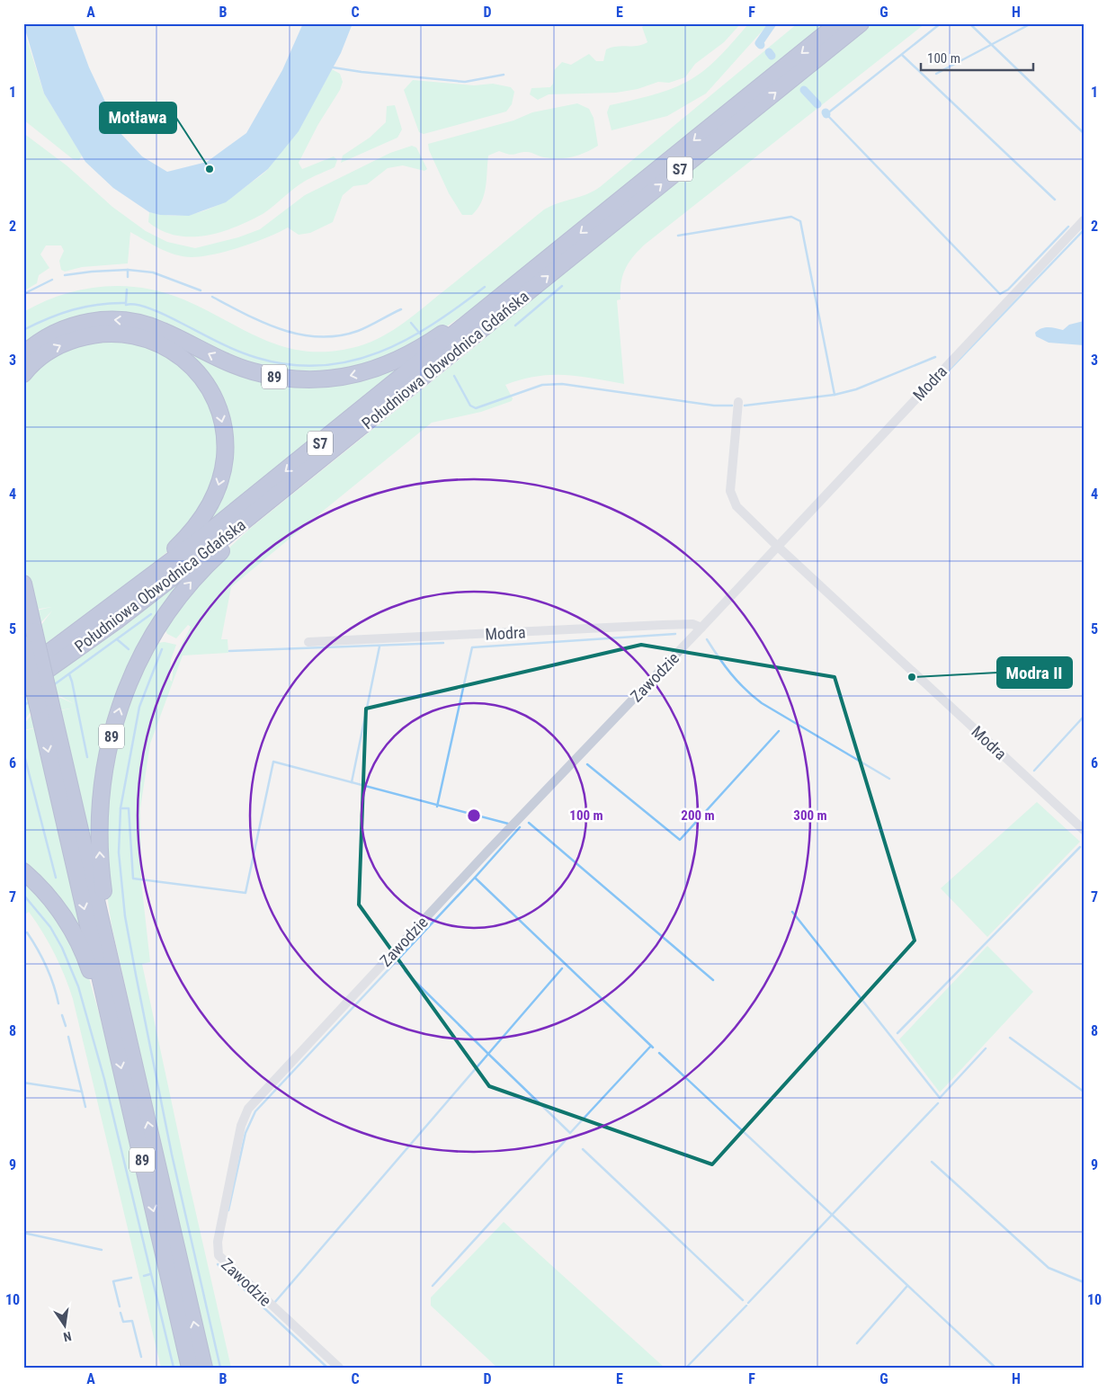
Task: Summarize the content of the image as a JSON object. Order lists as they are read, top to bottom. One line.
{"streets":{"highway":["S7","Południowa Obwodnica Gdańska","89"],"street":["Modra","Zawodzie"]},"crossings":[["Południowa Obwodnica Gdańska","89"],["Modra","Zawodzie"]],"places":["Motława","Modra II"],"scale_bar":"100 m","north":"bottom","grid":{"columns":["A","B","C","D","E","F","G","H"],"rows":["1","2","3","4","5","6","7","8","9","10"]},"rings":["100 m","200 m","300 m"]}
